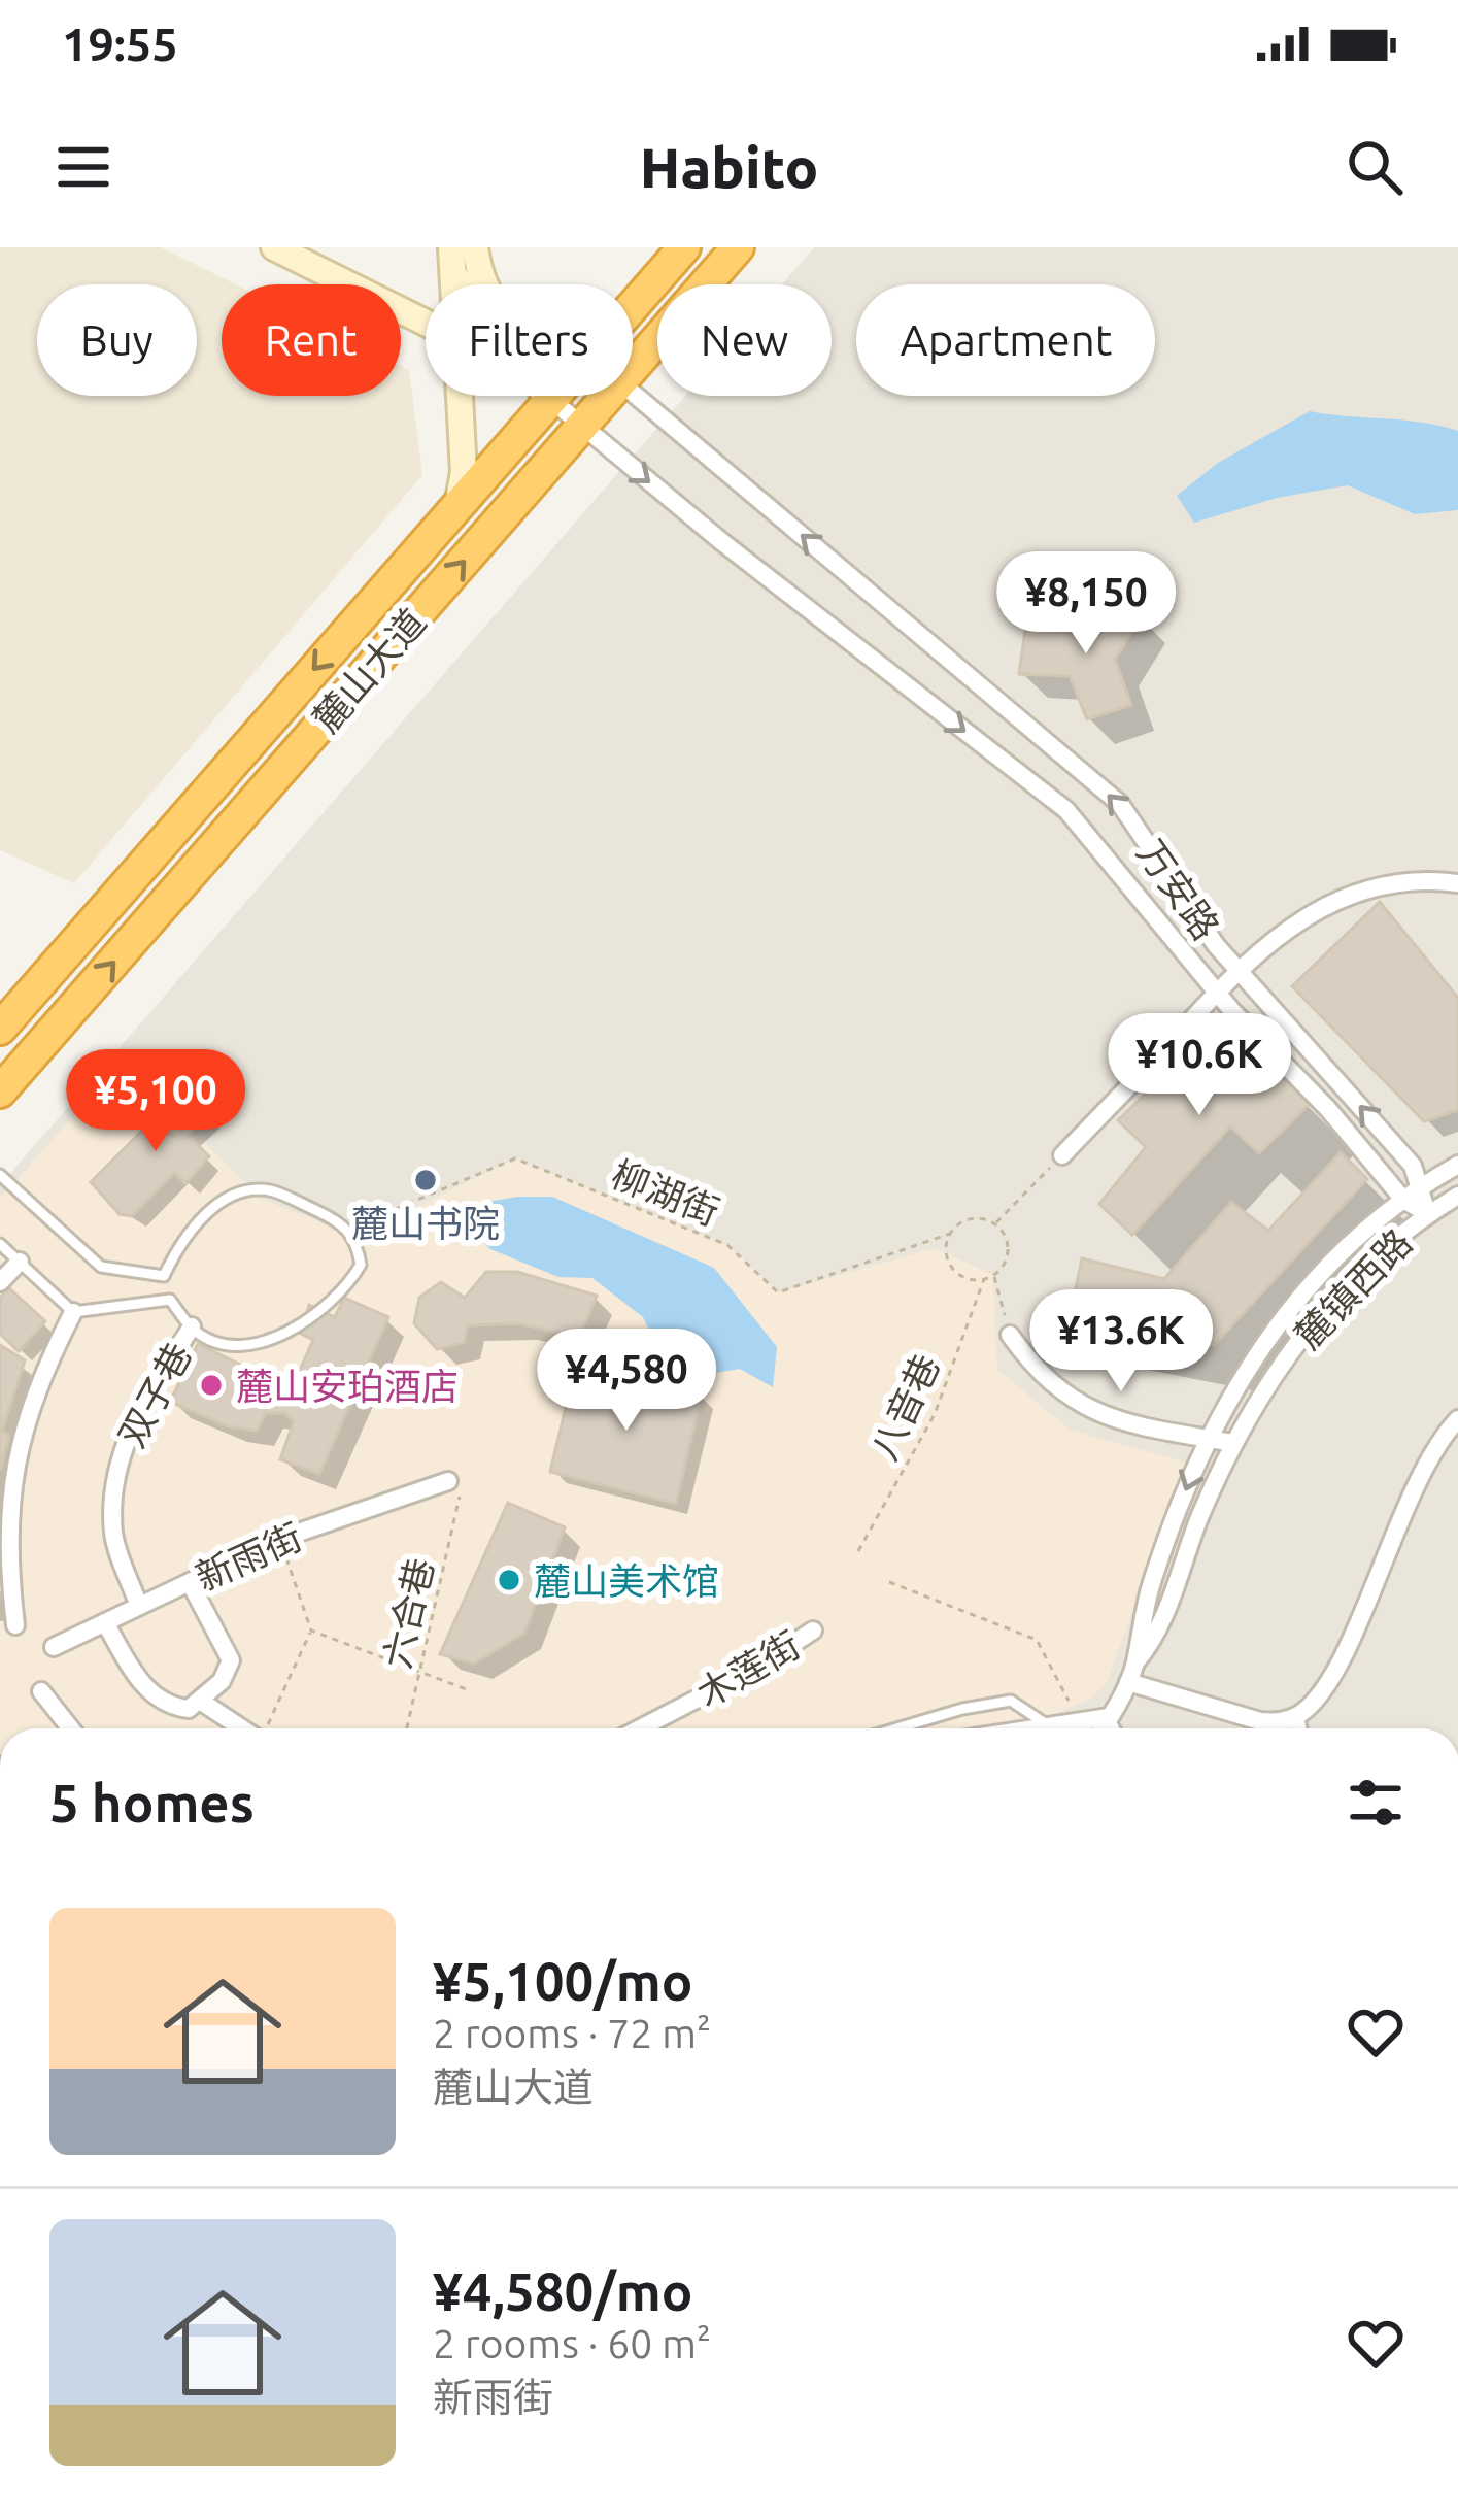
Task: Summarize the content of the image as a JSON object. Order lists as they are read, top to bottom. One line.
{"streets":{"highway":["麓山大道"],"street":["万安路","麓镇西路","双子巷","新雨街","木莲街"],"path":["柳湖街","八音巷","六合巷"]},"crossings":[["麓山大道","万安路"],["万安路","麓镇西路"],["柳湖街","八音巷"],["双子巷","新雨街"],["新雨街","六合巷"]],"places":["麓山书院","麓山安珀酒店","麓山美术馆"],"page":{"status":"19:55","header":"Habito","chip":["Buy","Rent","Filters","New","Apartment"],"price":["¥8,150","¥10.6K","¥5,100","¥13.6K","¥4,580"],"heading":"5 homes","list":[{"name":"¥5,100/mo","note":"2 rooms · 72 m² · 麓山大道"},{"name":"¥4,580/mo","note":"2 rooms · 60 m² · 新雨街"}]}}
